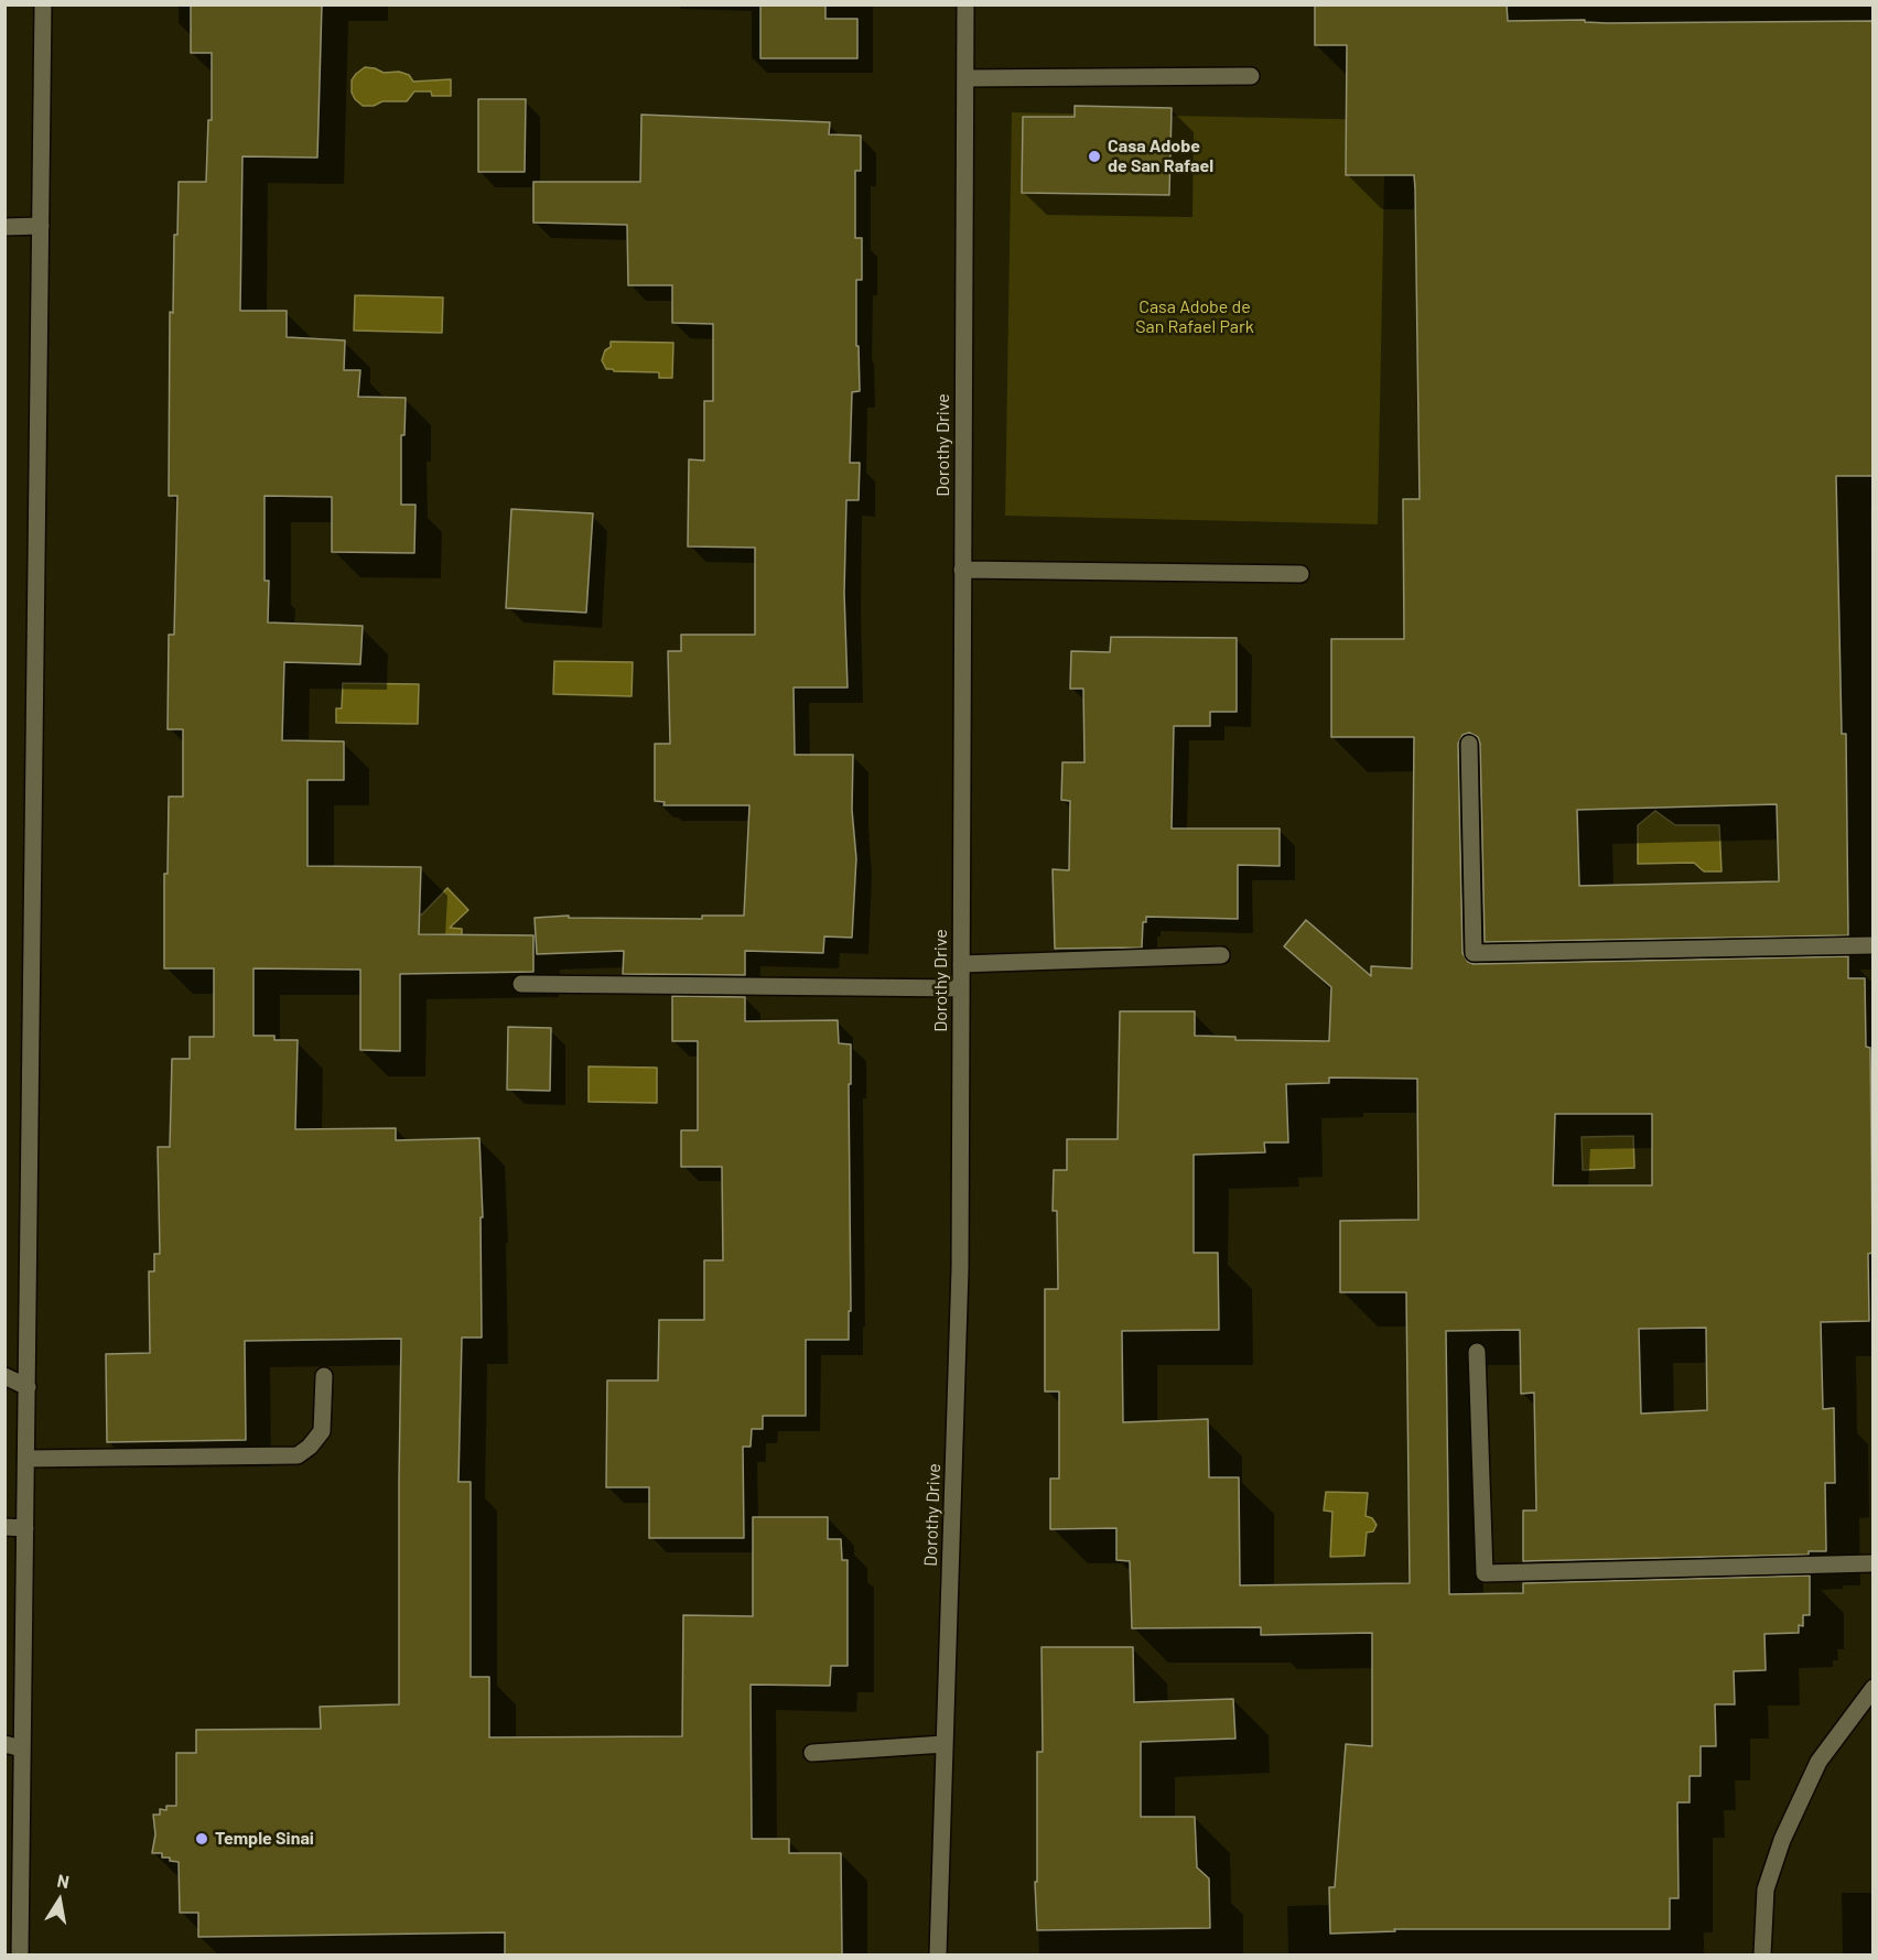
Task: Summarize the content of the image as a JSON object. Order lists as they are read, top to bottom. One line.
{"streets":{"street":["Dorothy Drive"]},"parks":["Casa Adobe de San Rafael Park"],"places":["Casa Adobe de San Rafael","Temple Sinai"],"north":"top"}
